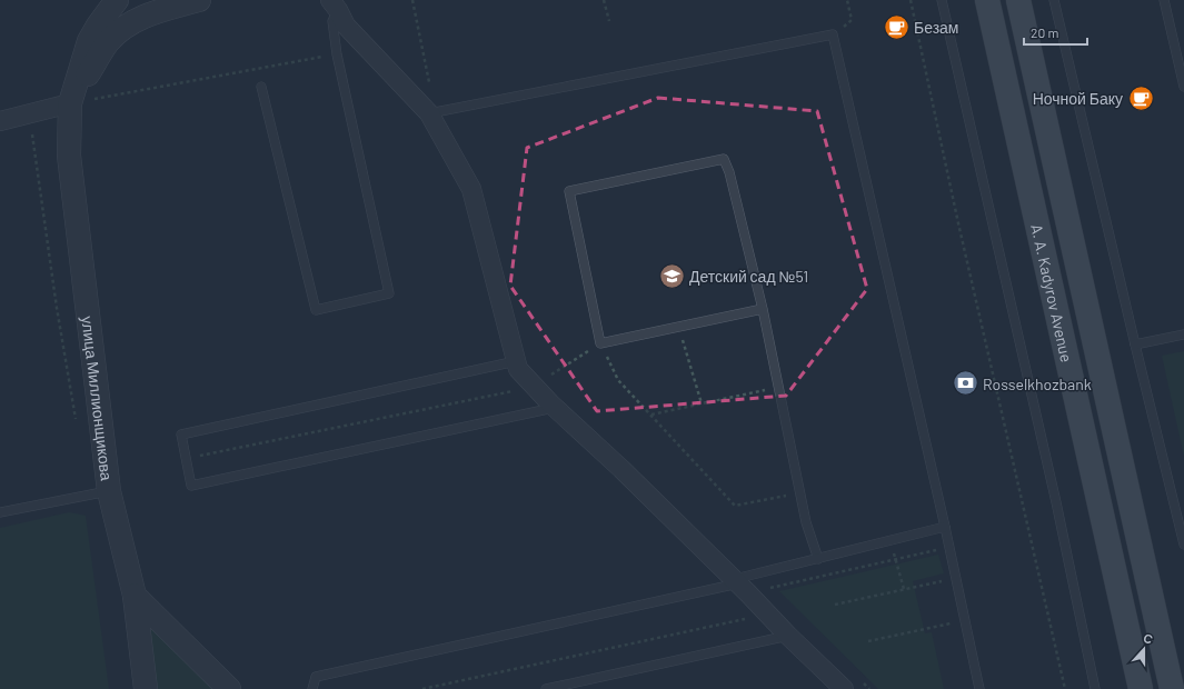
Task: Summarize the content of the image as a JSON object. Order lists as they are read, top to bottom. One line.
{"streets":{"main road":["A. A. Kadyrov Avenue"],"street":["улица Миллионщикова"]},"places":{"cafe":["Безам","Ночной Баку"],"school or university":["Детский сад №51"],"bank":["Rosselkhozbank"]},"scale_bar":"20 m","north":"top"}
